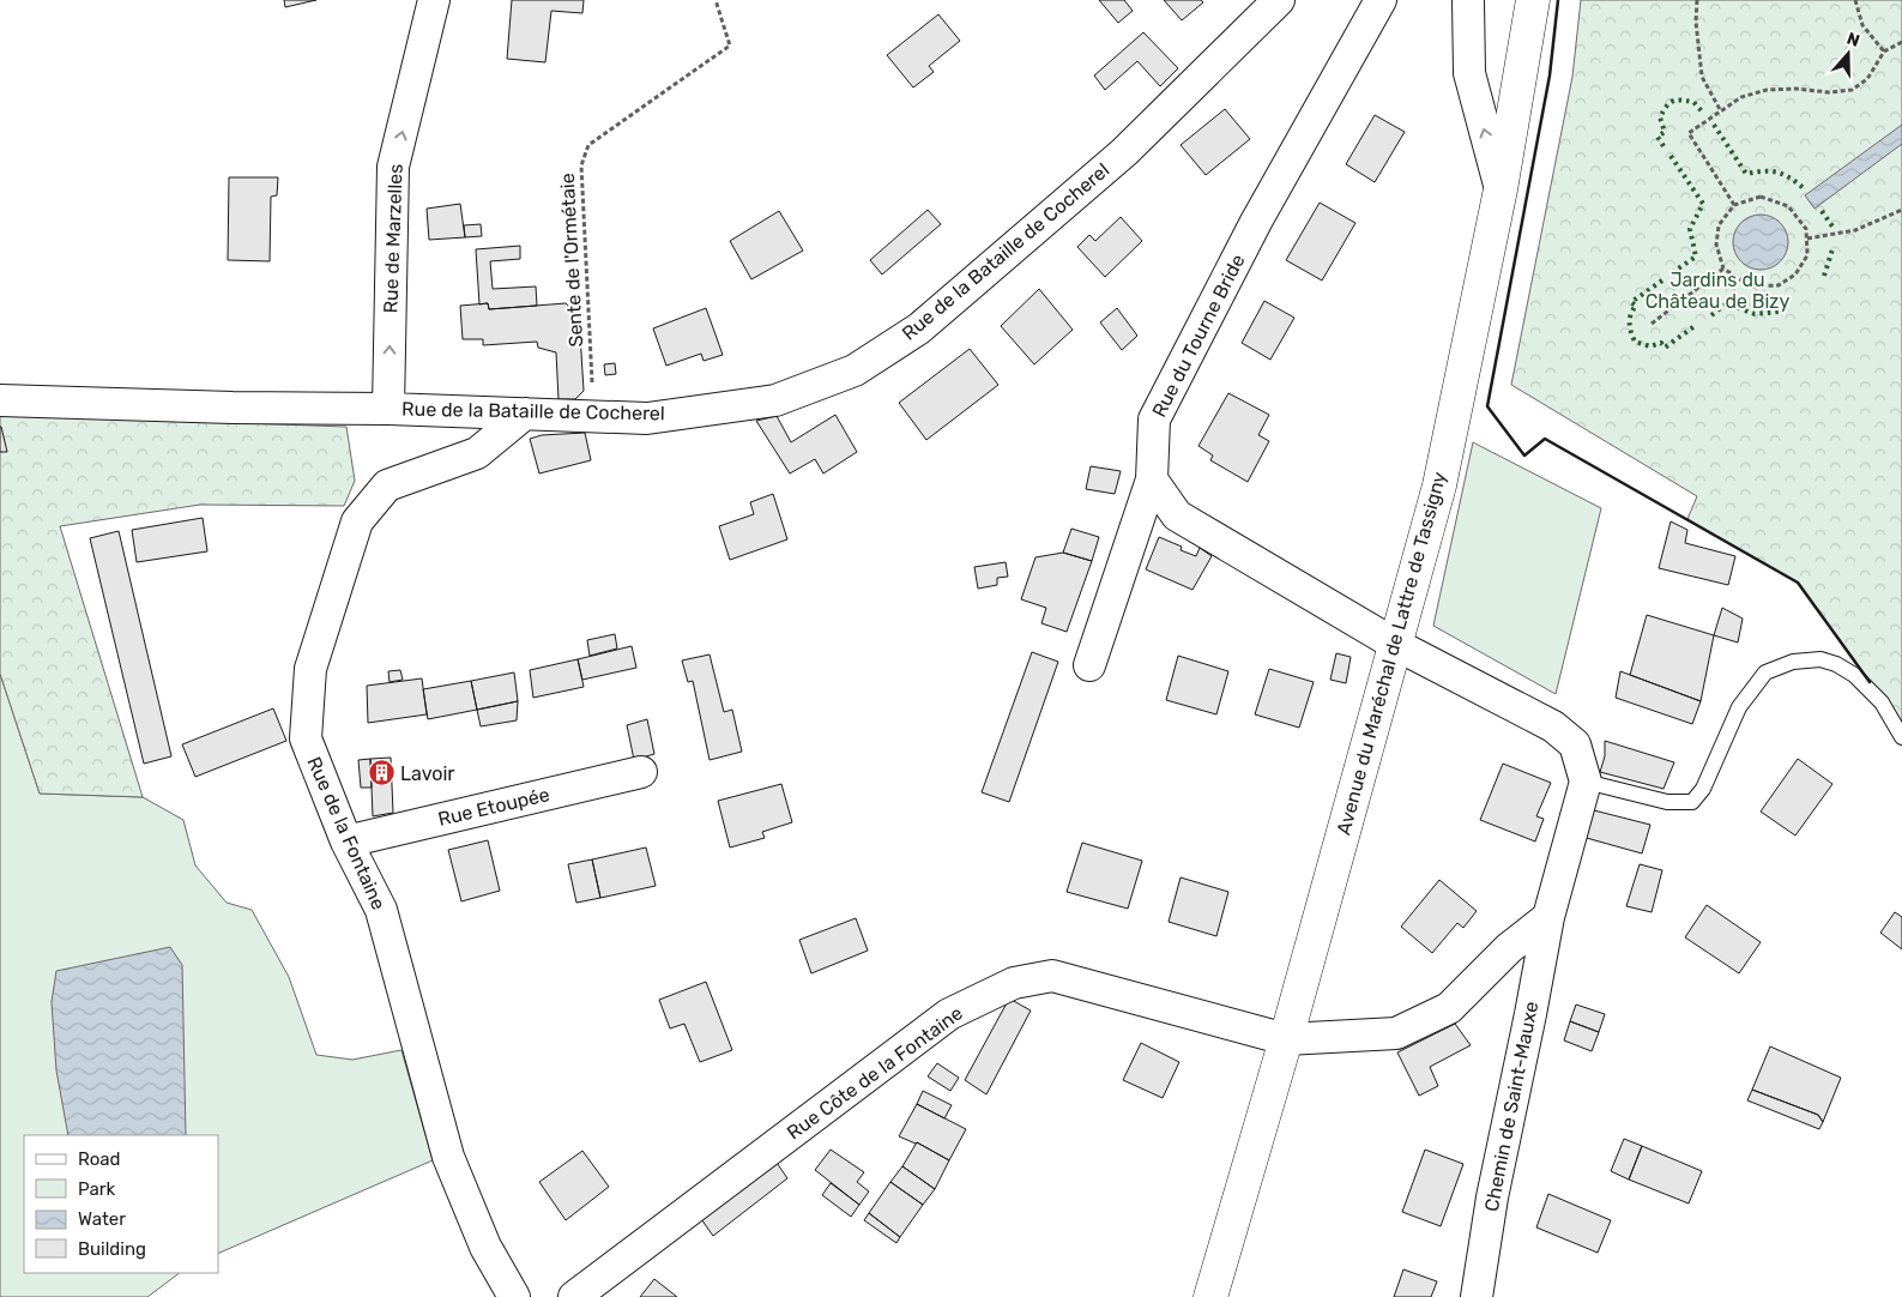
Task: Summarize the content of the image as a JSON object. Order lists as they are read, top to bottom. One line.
{"streets":{"main road":["Avenue du Maréchal de Lattre de Tassigny"],"street":["Rue de Marzelles","Rue de la Bataille de Cocherel","Rue du Tourne Bride","Rue Etoupée","Rue de la Fontaine","Rue Côte de la Fontaine","Chemin de Saint-Mauxe"],"path":["Sente de l'Ormétaie"]},"crossings":[["Rue de Marzelles","Rue de la Bataille de Cocherel"],["Rue de la Bataille de Cocherel","Sente de l'Ormétaie"],["Rue de la Bataille de Cocherel","Rue de la Fontaine"],["Avenue du Maréchal de Lattre de Tassigny","Rue Côte de la Fontaine"],["Rue Etoupée","Rue de la Fontaine"],["Rue Côte de la Fontaine","Chemin de Saint-Mauxe"]],"one_way":["Rue de Marzelles"],"parks":["Jardins du Château de Bizy"],"places":{"building":["Lavoir"]},"legend":["Road","Park","Water","Building"],"north":"top"}
